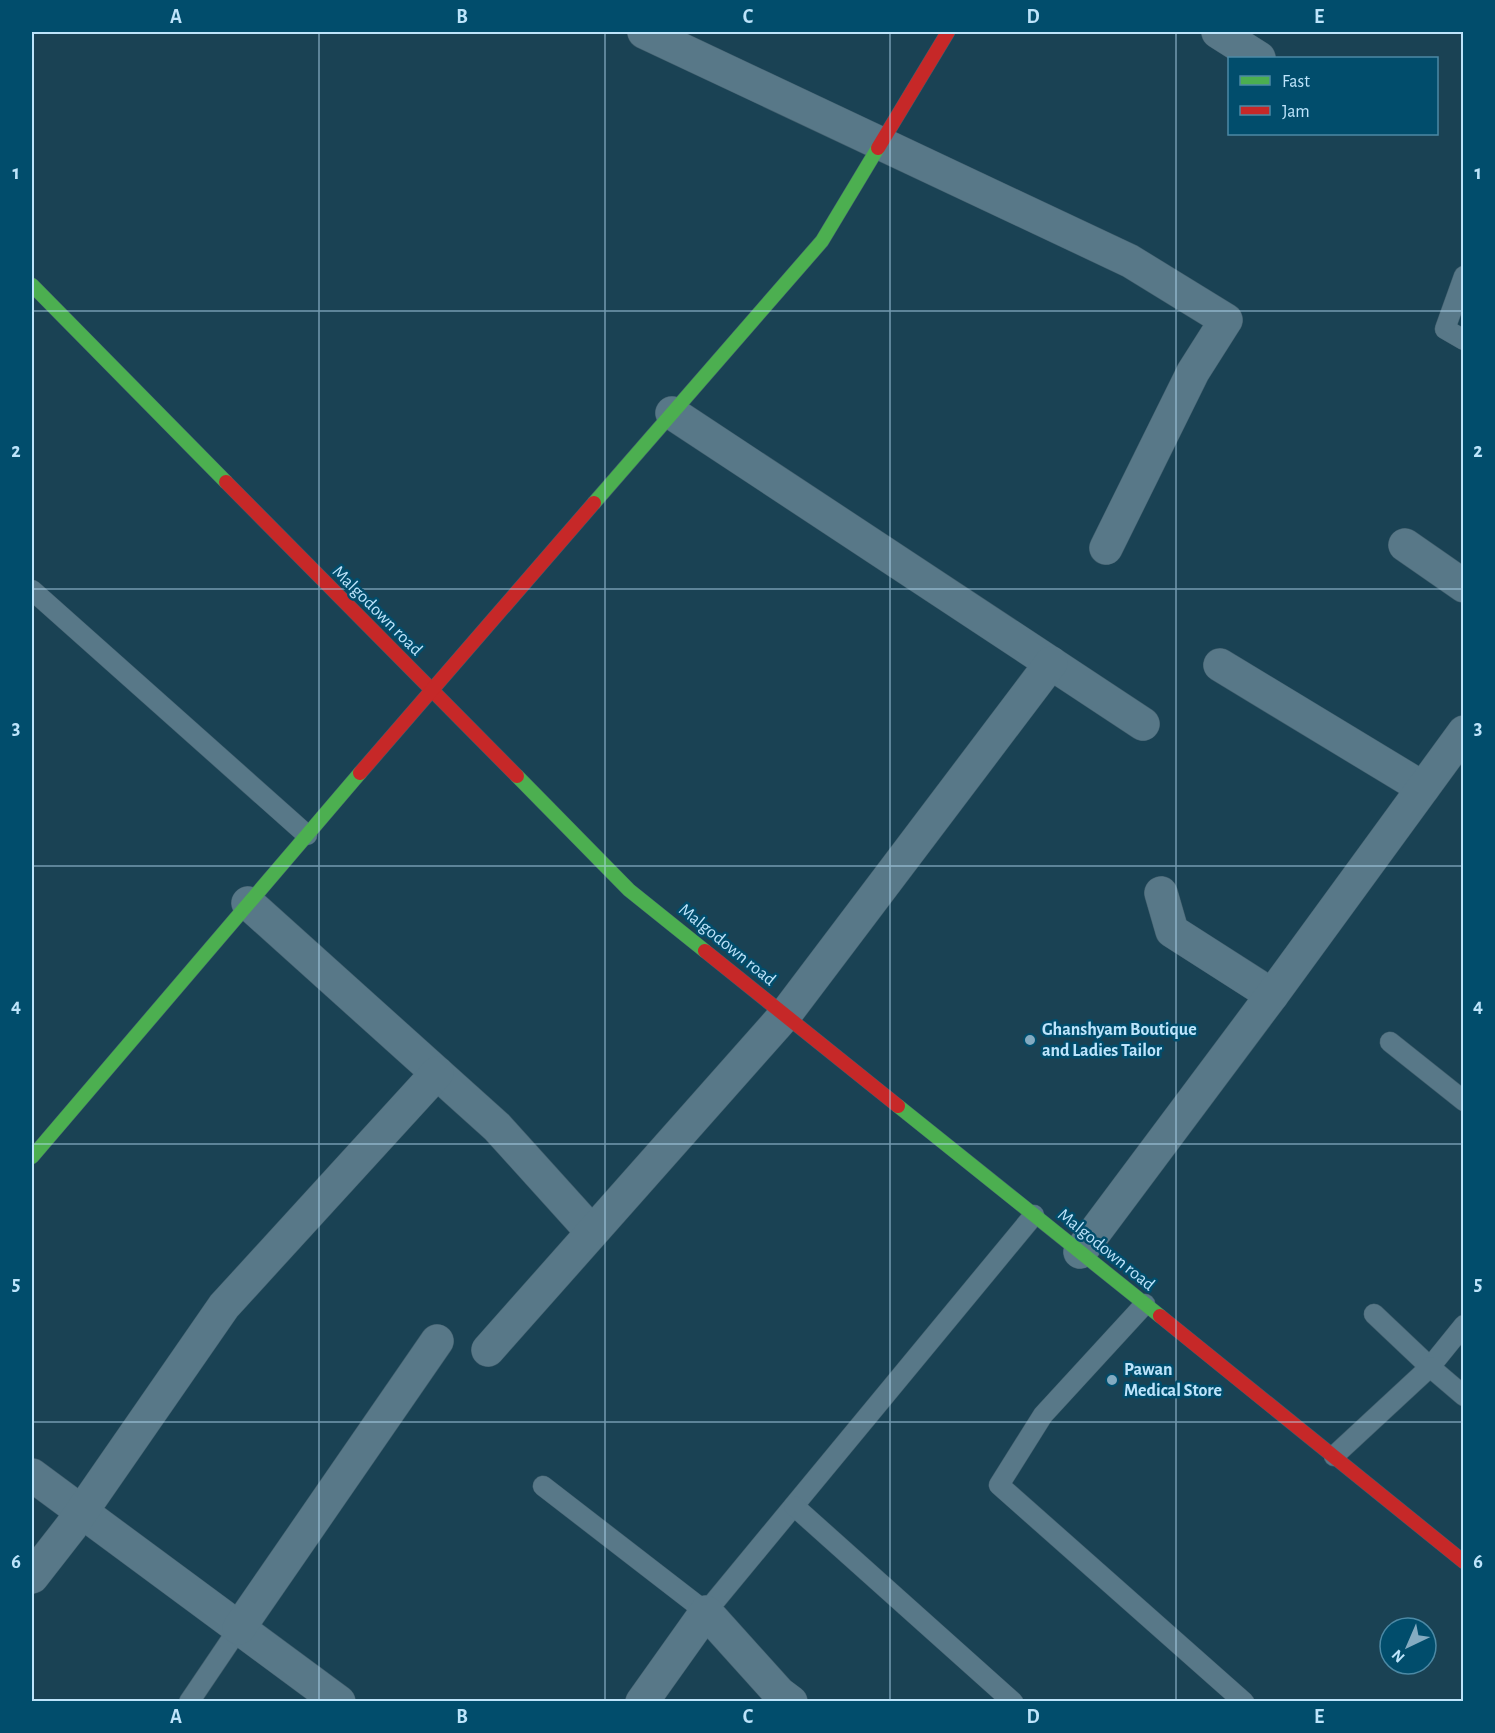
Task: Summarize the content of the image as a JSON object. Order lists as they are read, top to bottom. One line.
{"streets":{"street":["Malgodown road"]},"places":["Ghanshyam Boutique and Ladies Tailor","Pawan Medical Store"],"legend":["Fast","Jam"],"north":"bottom left","grid":{"columns":["A","B","C","D","E"],"rows":["1","2","3","4","5","6"]}}
